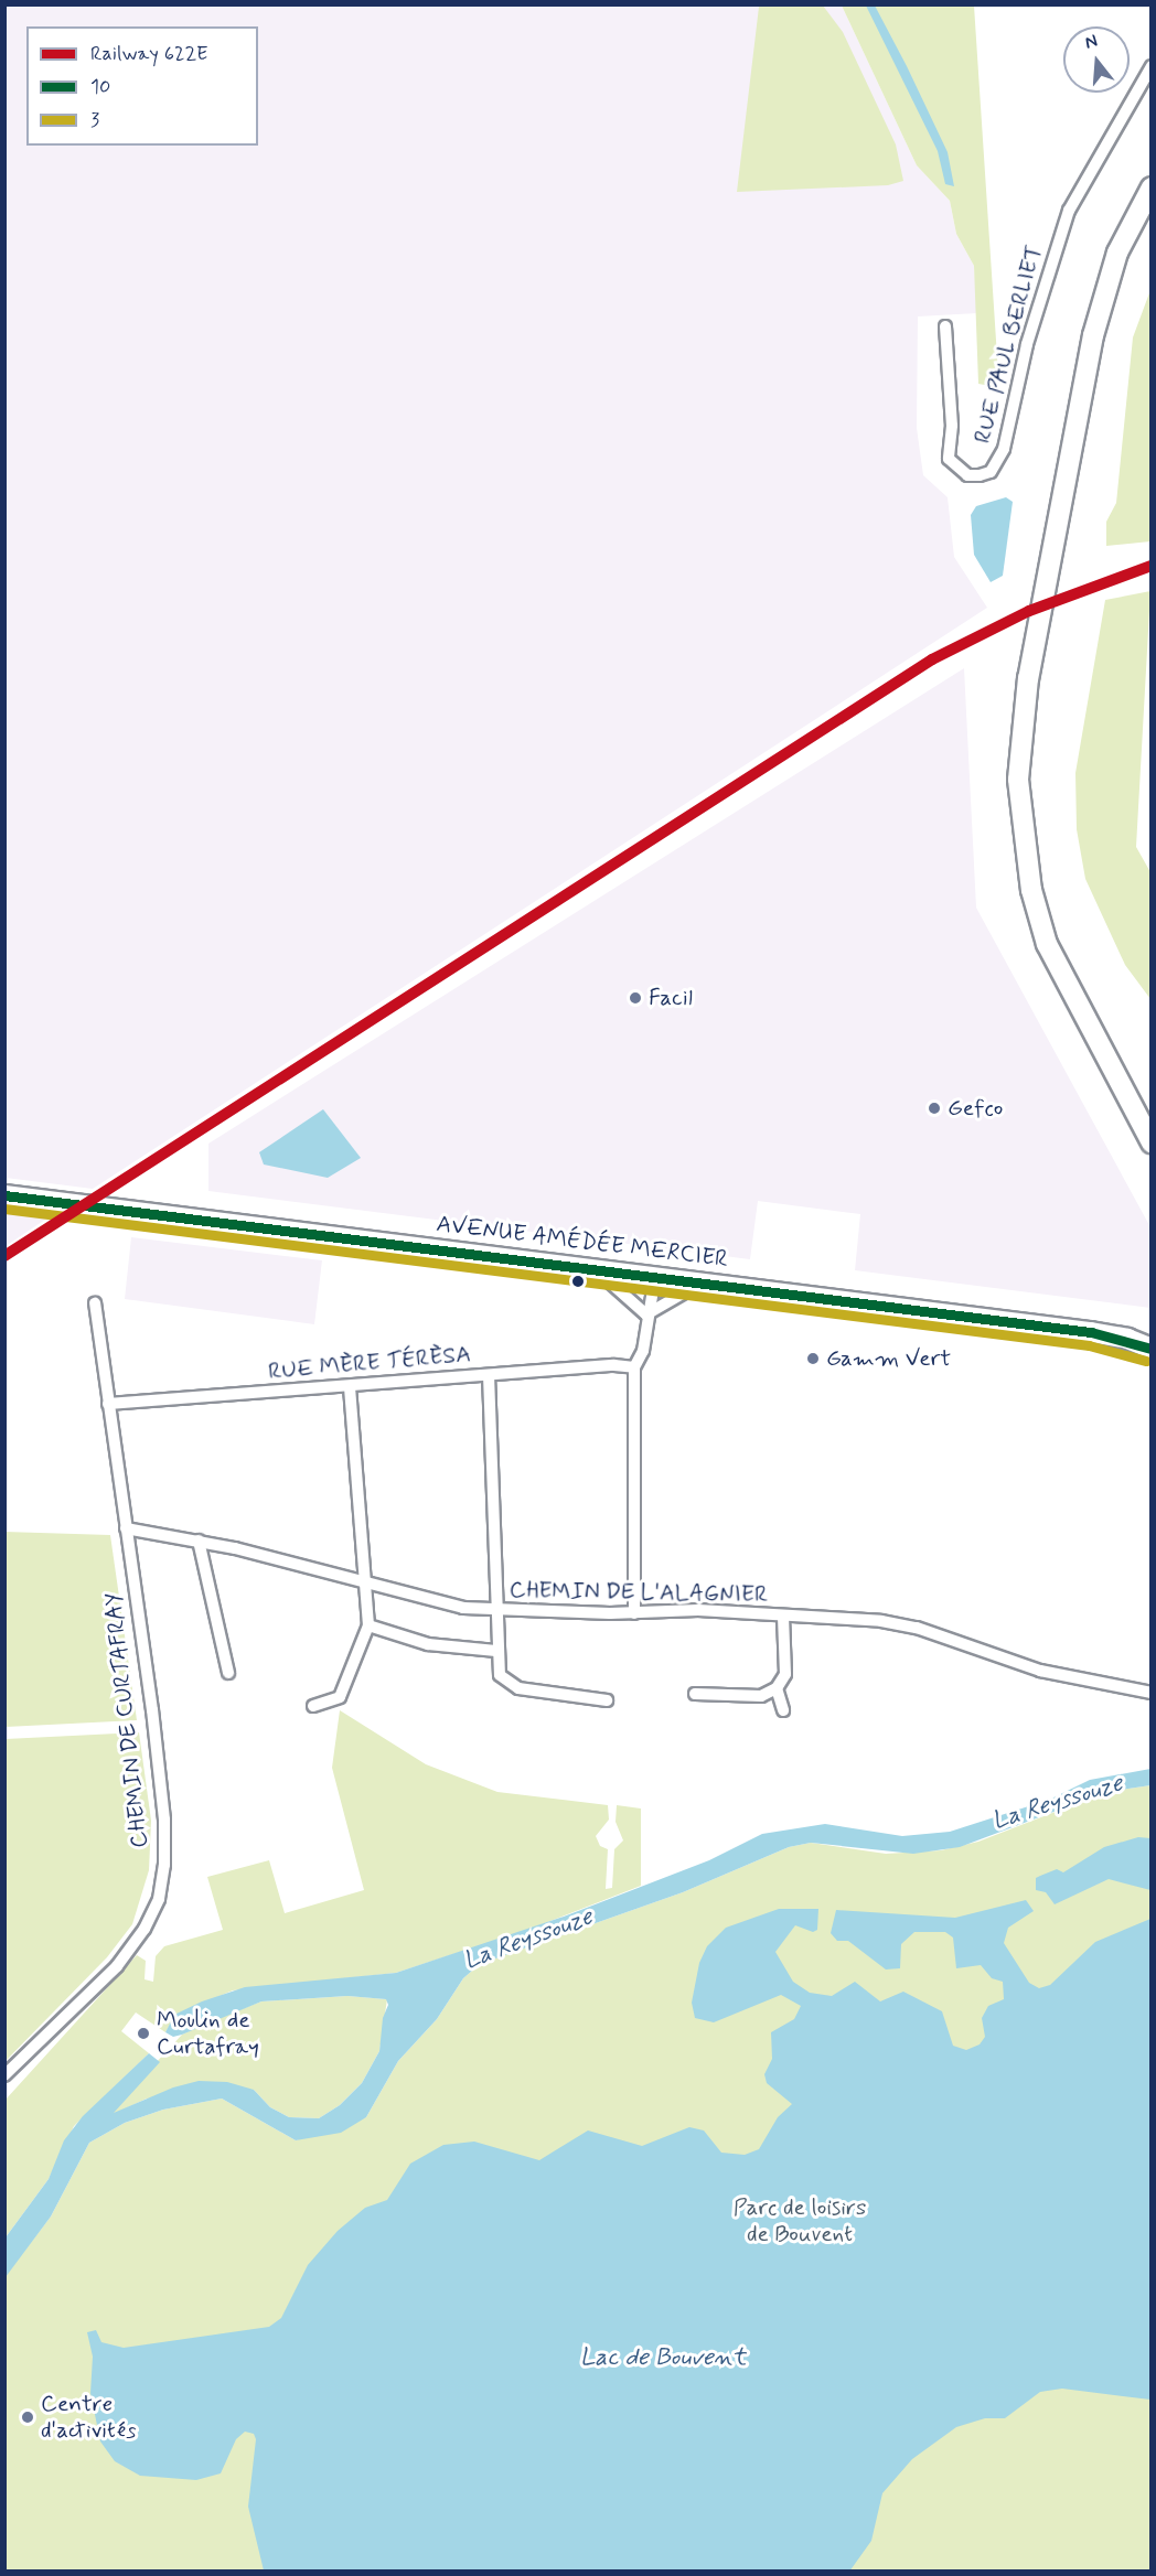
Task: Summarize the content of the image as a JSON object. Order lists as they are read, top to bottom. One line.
{"streets":{"main road":["AVENUE AMÉDÉE MERCIER"],"street":["RUE PAUL BERLIET","RUE MÈRE TÉRÈSA","CHEMIN DE L'ALAGNIER","CHEMIN DE CURTAFRAY"]},"crossings":[["RUE MÈRE TÉRÈSA","CHEMIN DE CURTAFRAY"],["CHEMIN DE L'ALAGNIER","CHEMIN DE CURTAFRAY"]],"water":["La Reyssouze","Lac de Bouvent"],"parks":["Parc de loisirs de Bouvent"],"places":["Facil","Gefco","Gamm Vert","Moulin de Curtafray","Centre d'activités"],"lines":["rail line 622E","transit line 10","transit line 3"],"legend":["Railway 622E","10","3"],"north":"top"}
